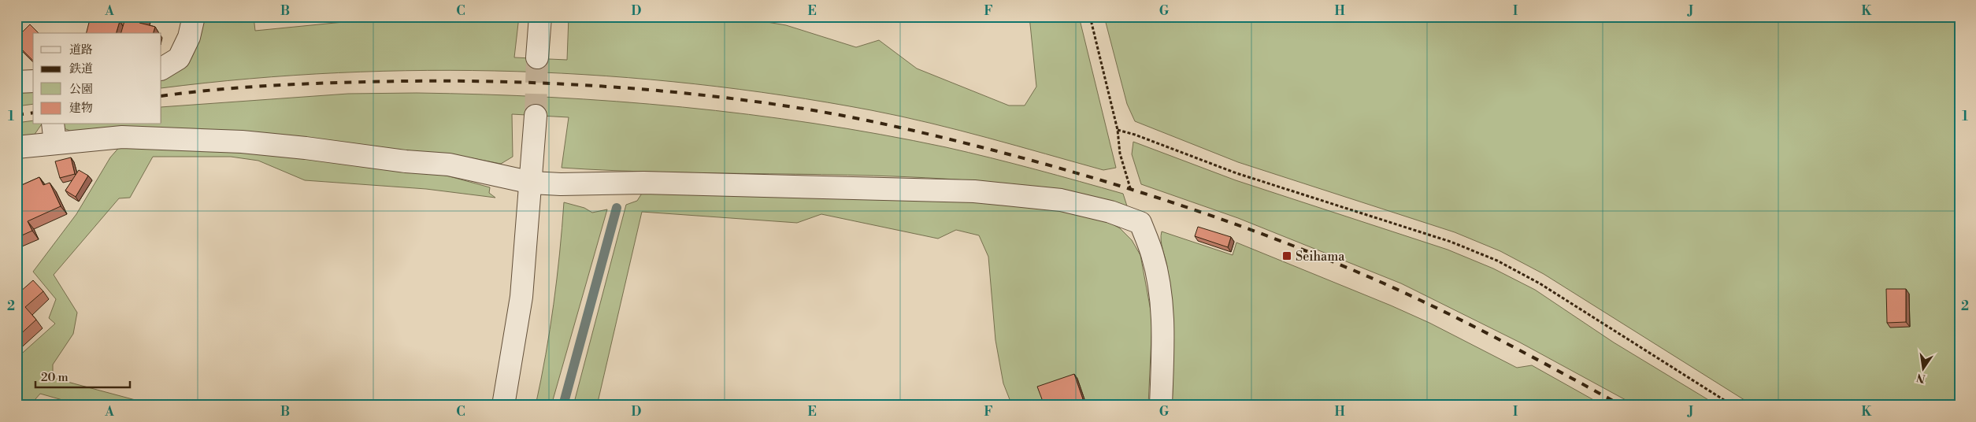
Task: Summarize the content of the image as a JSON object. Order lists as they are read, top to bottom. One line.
{"places":{"transit":["Seihama"]},"legend":["道路","鉄道","公園","建物"],"scale_bar":"20 m","north":"bottom","grid":{"columns":["A","B","C","D","E","F","G","H","I","J","K"],"rows":["1","2"]}}
